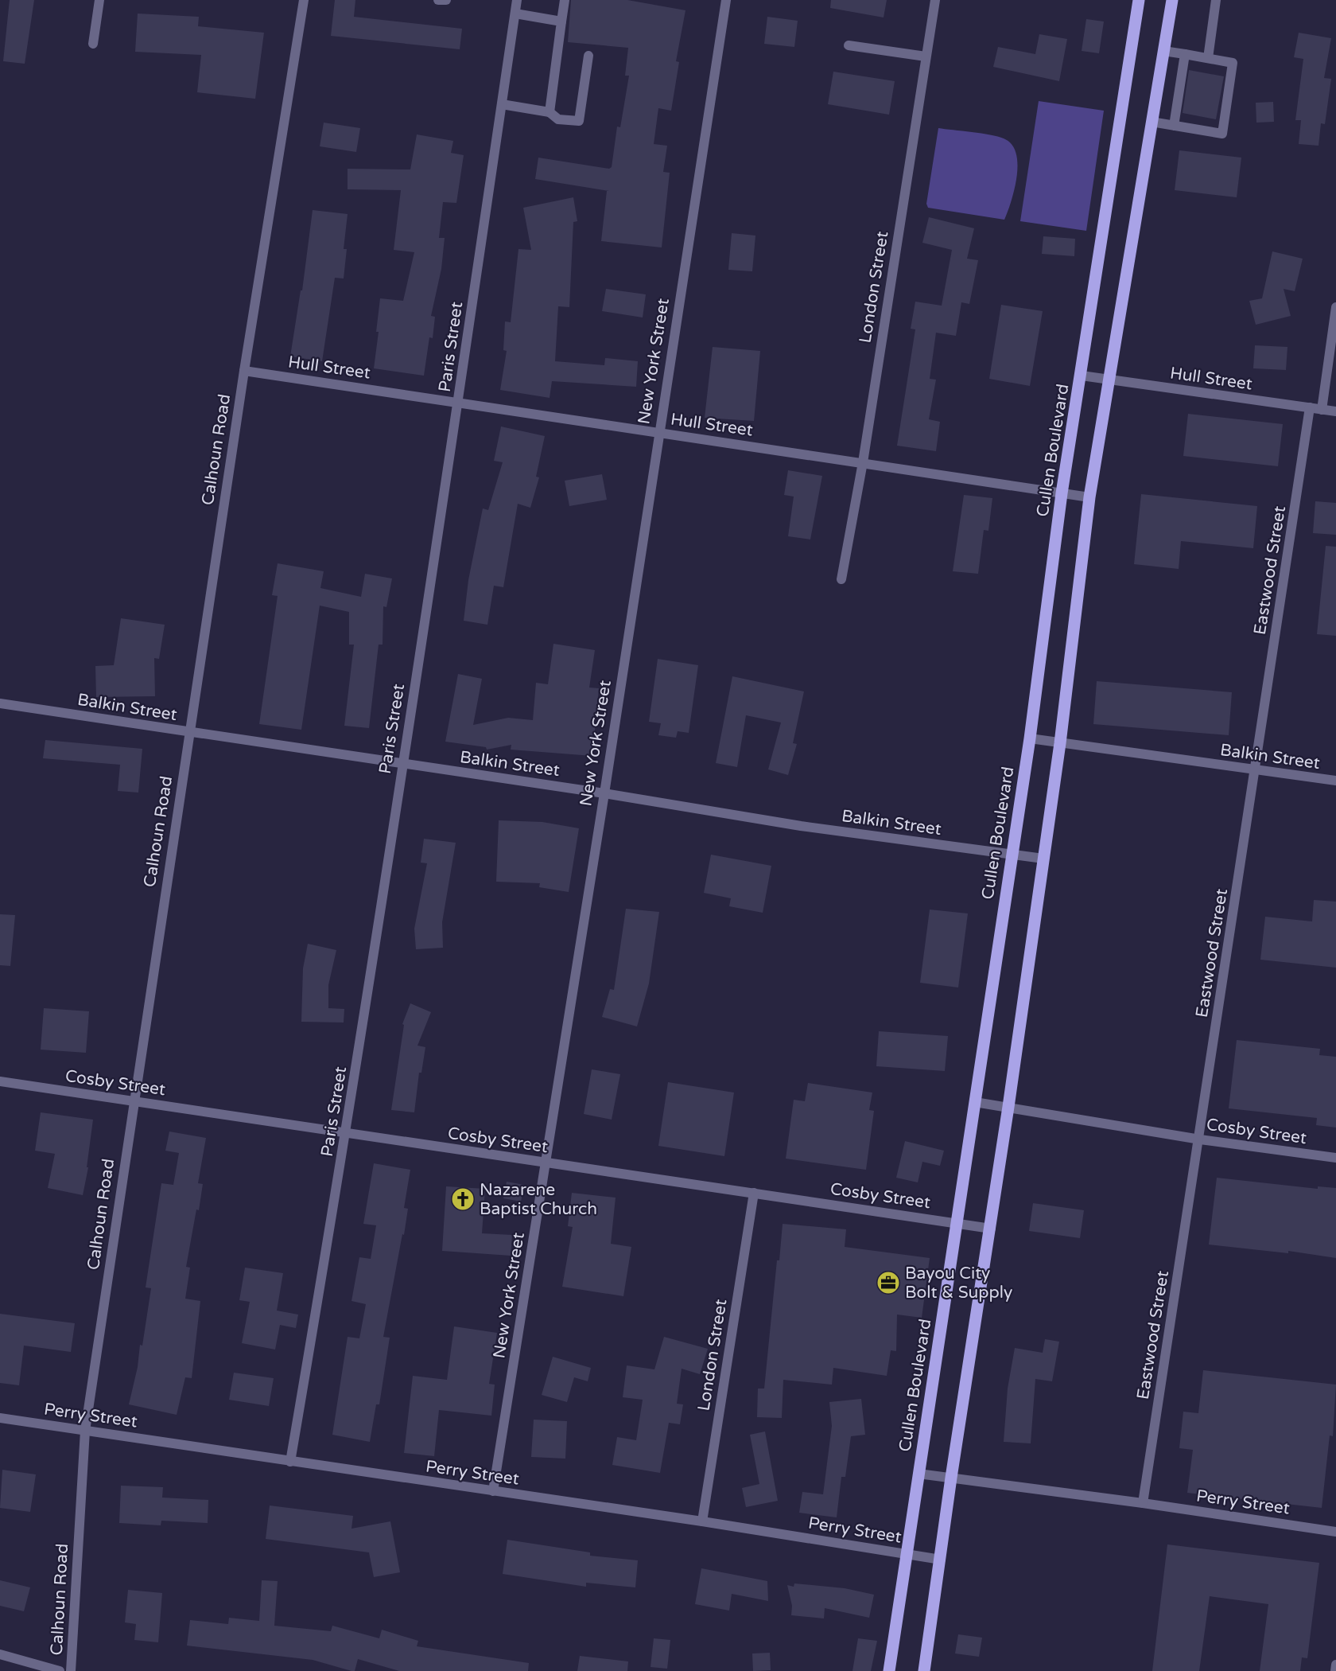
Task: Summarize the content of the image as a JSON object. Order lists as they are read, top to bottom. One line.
{"streets":{"main road":["Cullen Boulevard"],"street":["London Street","Paris Street","New York Street","Hull Street","Calhoun Road","Eastwood Street","Balkin Street","Cosby Street","Perry Street"]},"crossings":[["London Street","Hull Street"],["London Street","Cosby Street"],["London Street","Perry Street"],["Paris Street","Hull Street"],["Paris Street","Balkin Street"],["Paris Street","Cosby Street"],["Paris Street","Perry Street"],["New York Street","Hull Street"],["New York Street","Balkin Street"],["New York Street","Cosby Street"],["New York Street","Perry Street"],["Hull Street","Calhoun Road"],["Hull Street","Cullen Boulevard"],["Hull Street","Eastwood Street"],["Calhoun Road","Balkin Street"],["Calhoun Road","Cosby Street"],["Calhoun Road","Perry Street"],["Cullen Boulevard","Balkin Street"],["Cullen Boulevard","Cosby Street"],["Cullen Boulevard","Perry Street"],["Eastwood Street","Balkin Street"],["Eastwood Street","Cosby Street"],["Eastwood Street","Perry Street"]],"places":{"church":["Nazarene Baptist Church"],"office":["Bayou City Bolt & Supply"]}}
